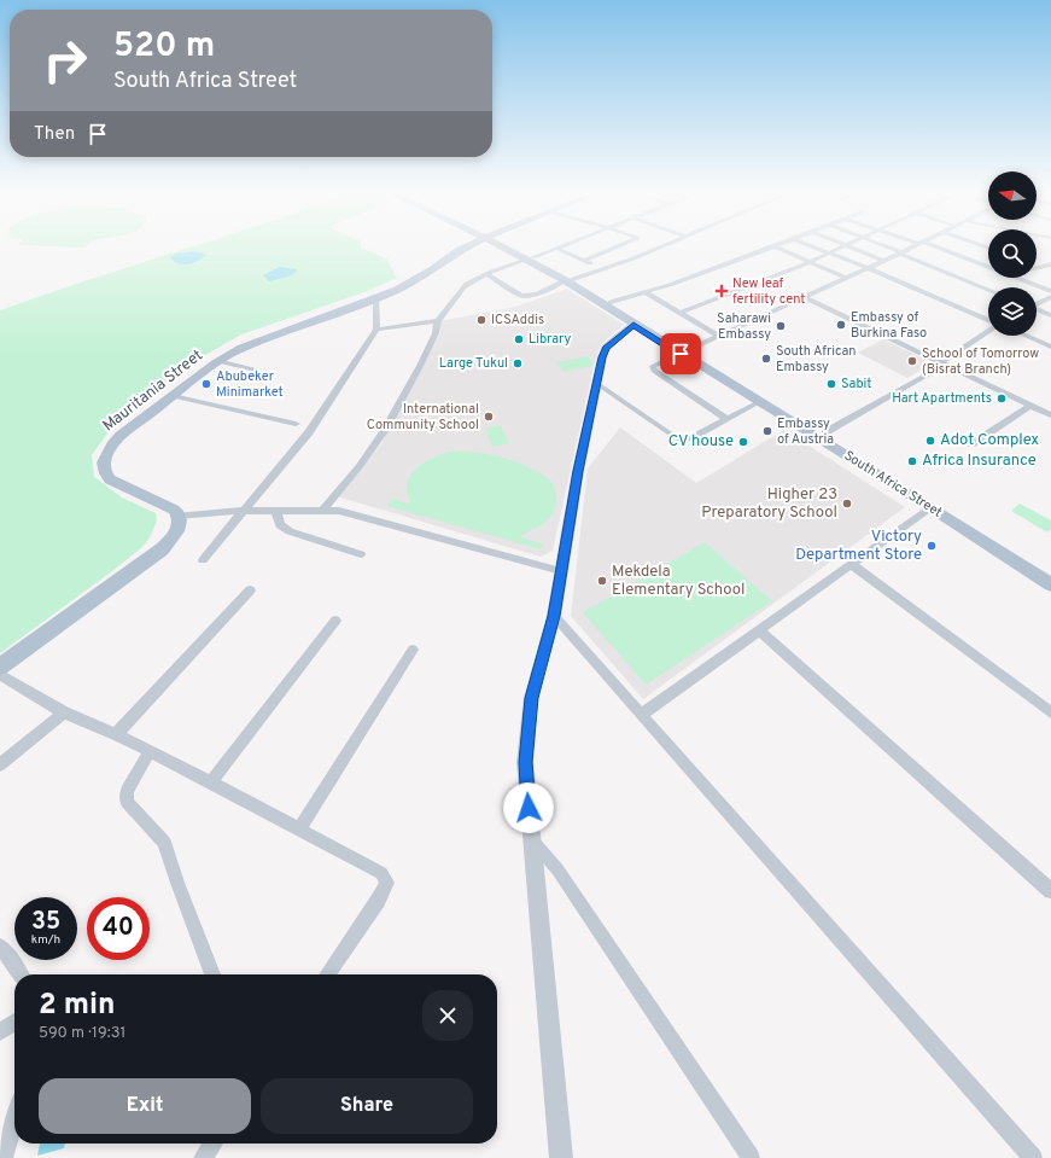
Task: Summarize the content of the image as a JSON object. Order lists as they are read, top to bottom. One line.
{"streets":{"main road":["Mauritania Street","South Africa Street"]},"places":{"health":["New leaf fertility cent"],"other":["ICSAddis","Embassy of Burkina Faso","Saharawi Embassy","Library","South African Embassy","School of Tomorrow (Bisrat Branch)","Large Tukul","Abubeker Minimarket","Sabit","Hart Apartments","International Community School","Embassy of Austria","Adot Complex","CV house","Africa Insurance","Higher 23 Preparatory School","Victory Department Store","Mekdela Elementary School"]},"north":"left","page":{"turn":["520 m","South Africa Street"],"then":"Then","speed":"35 km/h","limit":"40","heading":["2 min","590 m · 19:31"],"buttons":["Exit","Share"]}}
